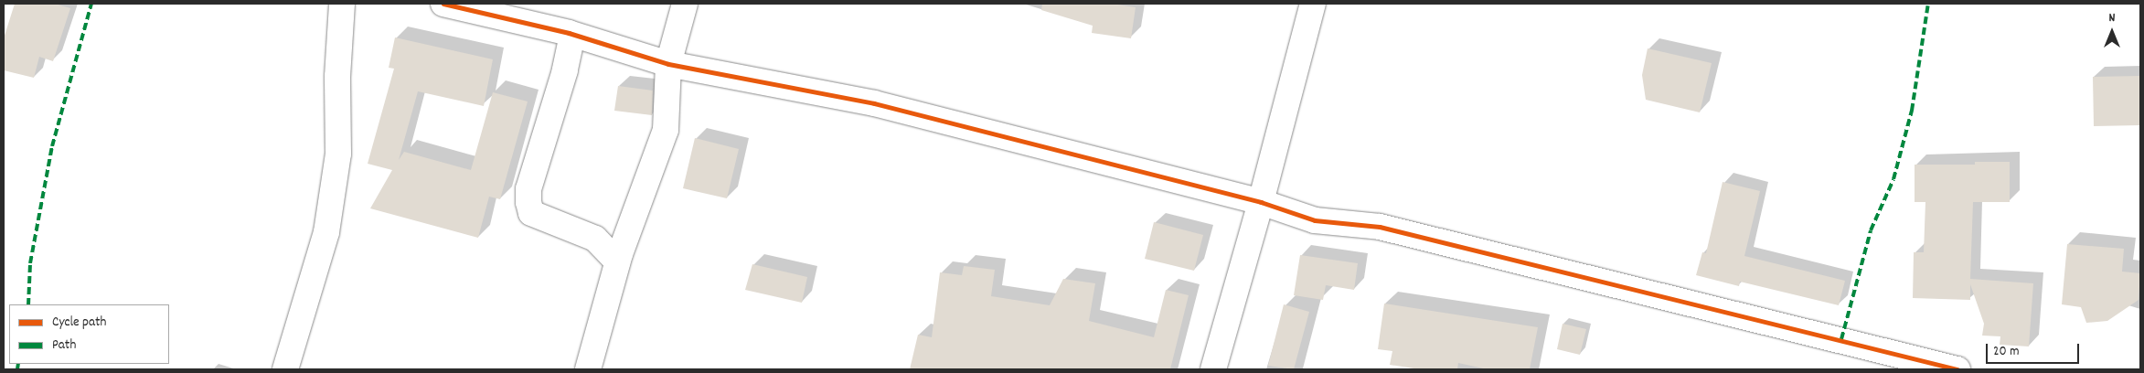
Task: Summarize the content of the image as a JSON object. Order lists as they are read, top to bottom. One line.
{"legend":["Cycle path","Path"],"scale_bar":"20 m","north":"top"}
